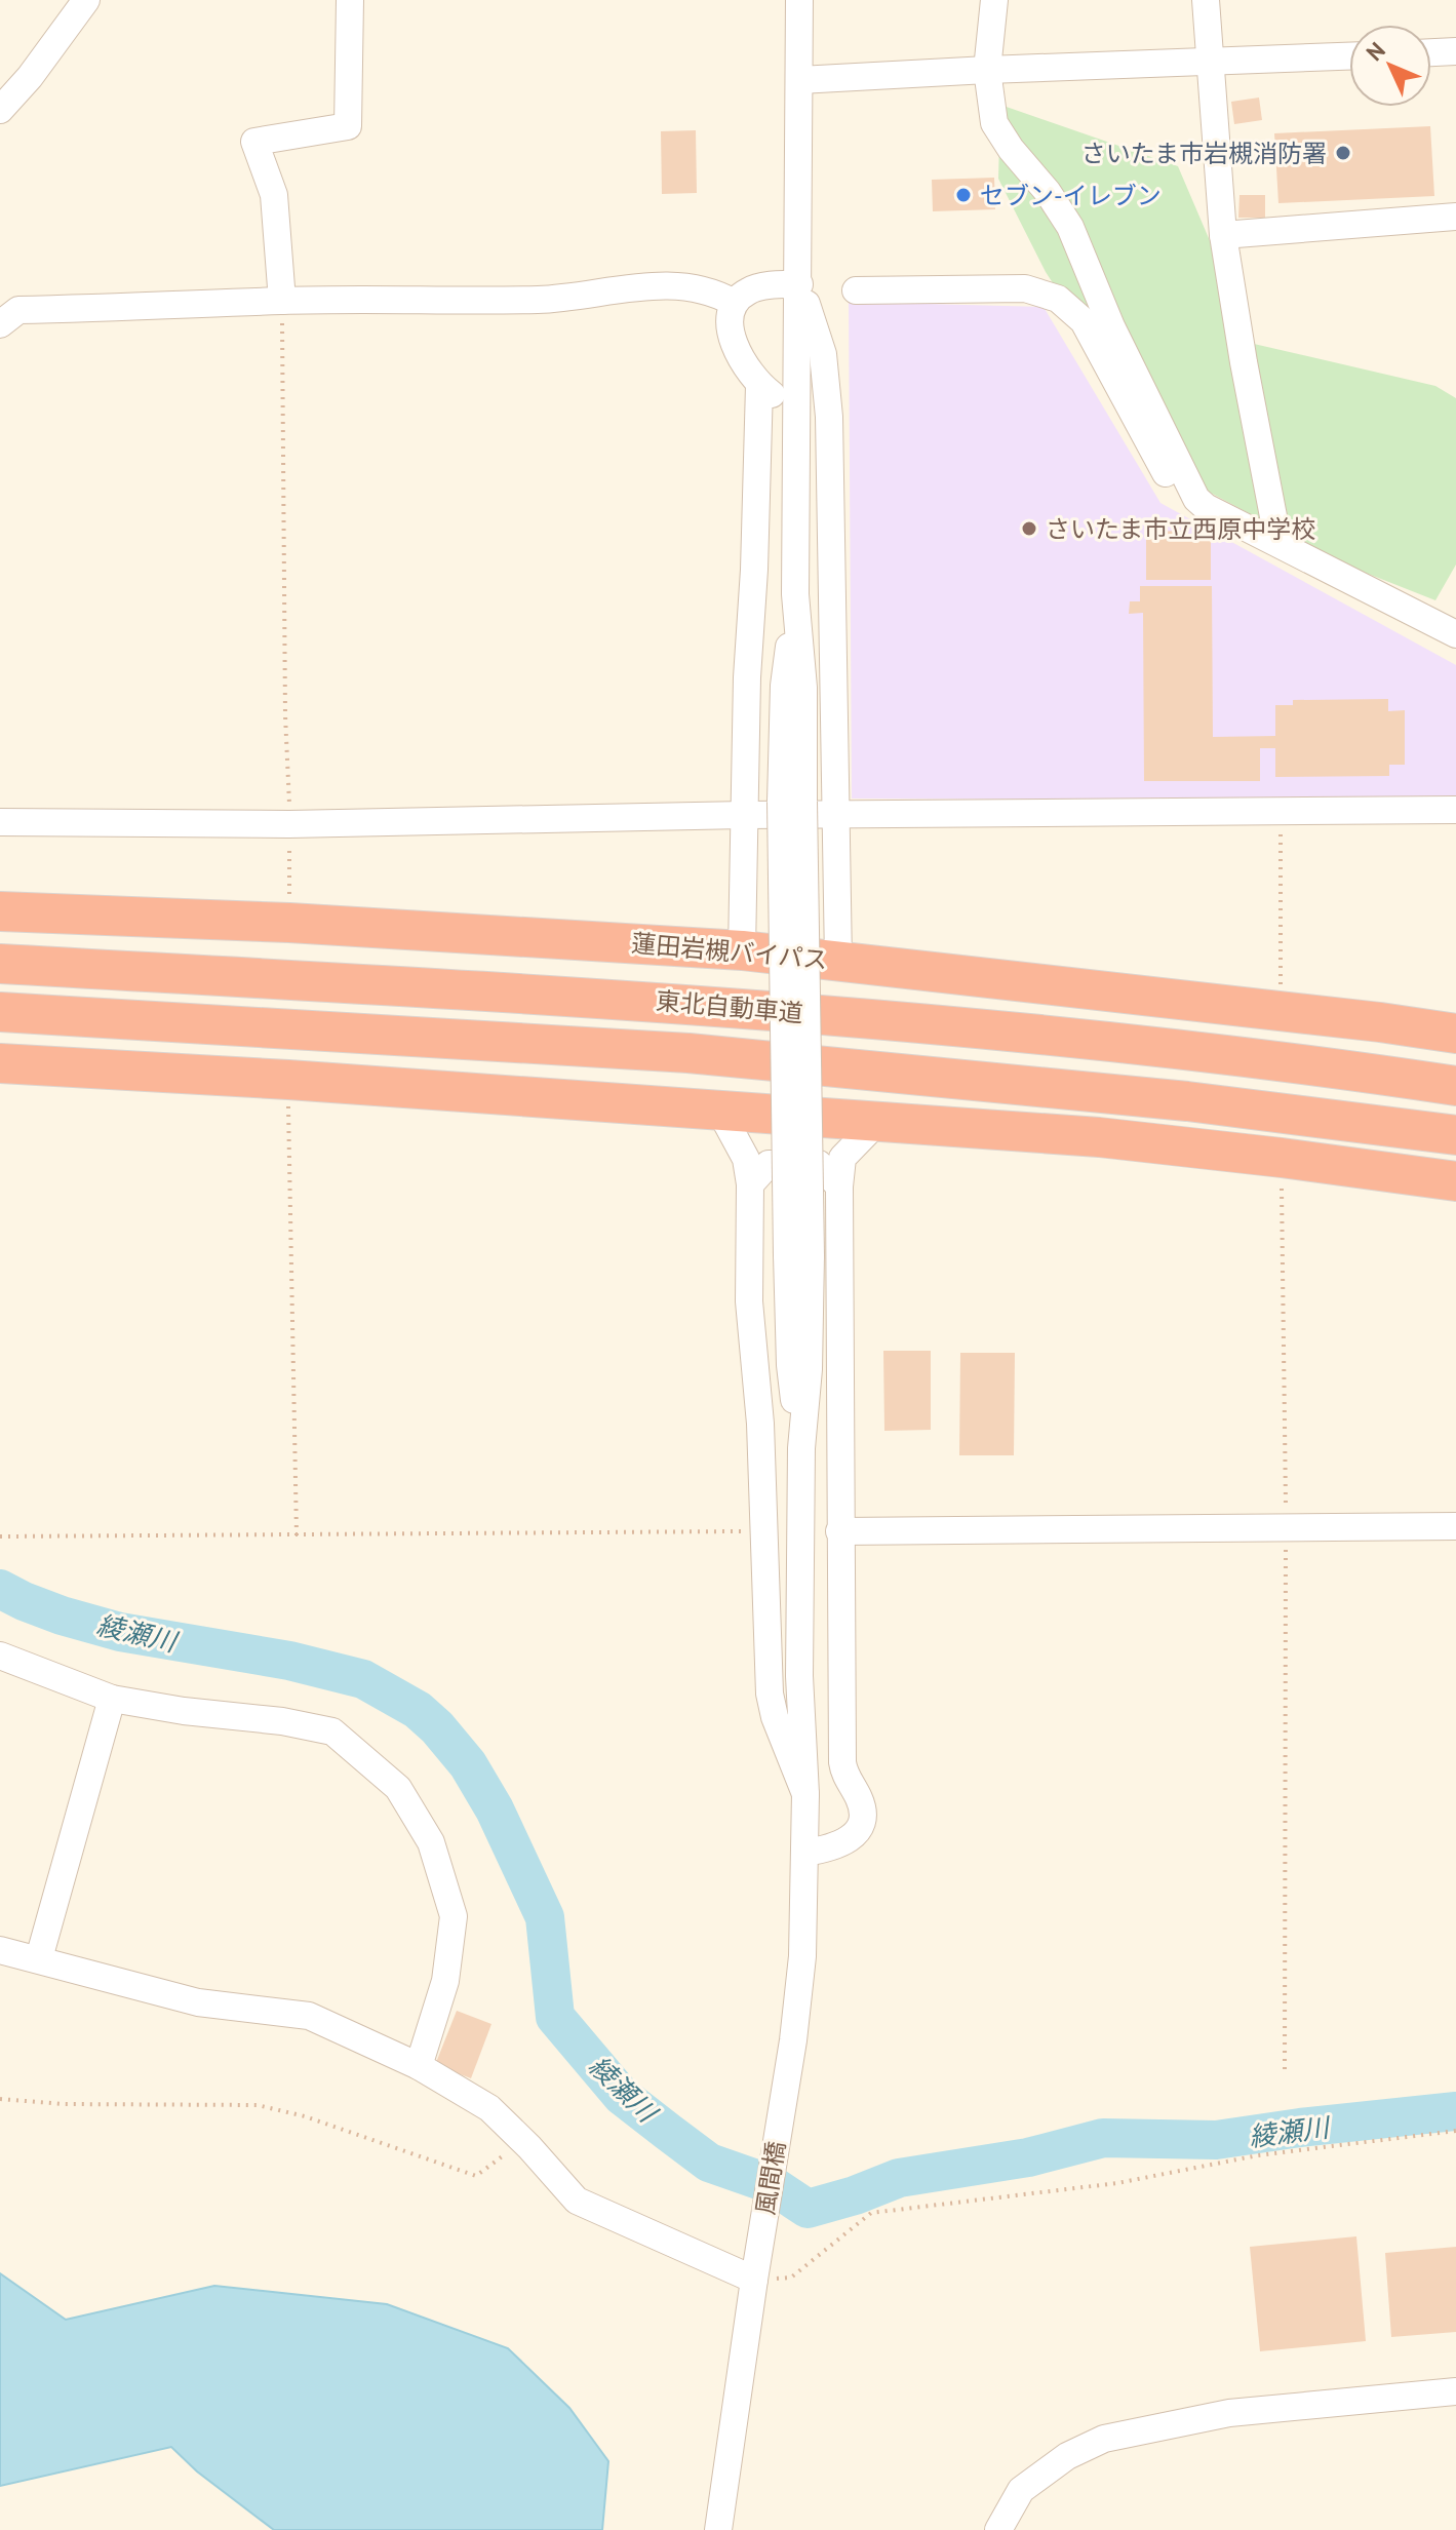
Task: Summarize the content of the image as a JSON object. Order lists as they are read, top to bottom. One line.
{"streets":{"highway":["蓮田岩槻バイパス","東北自動車道"],"street":["風間橋"]},"water":["綾瀬川"],"places":["さいたま市岩槻消防署","セブン-イレブン","さいたま市立西原中学校"],"north":"top left"}
